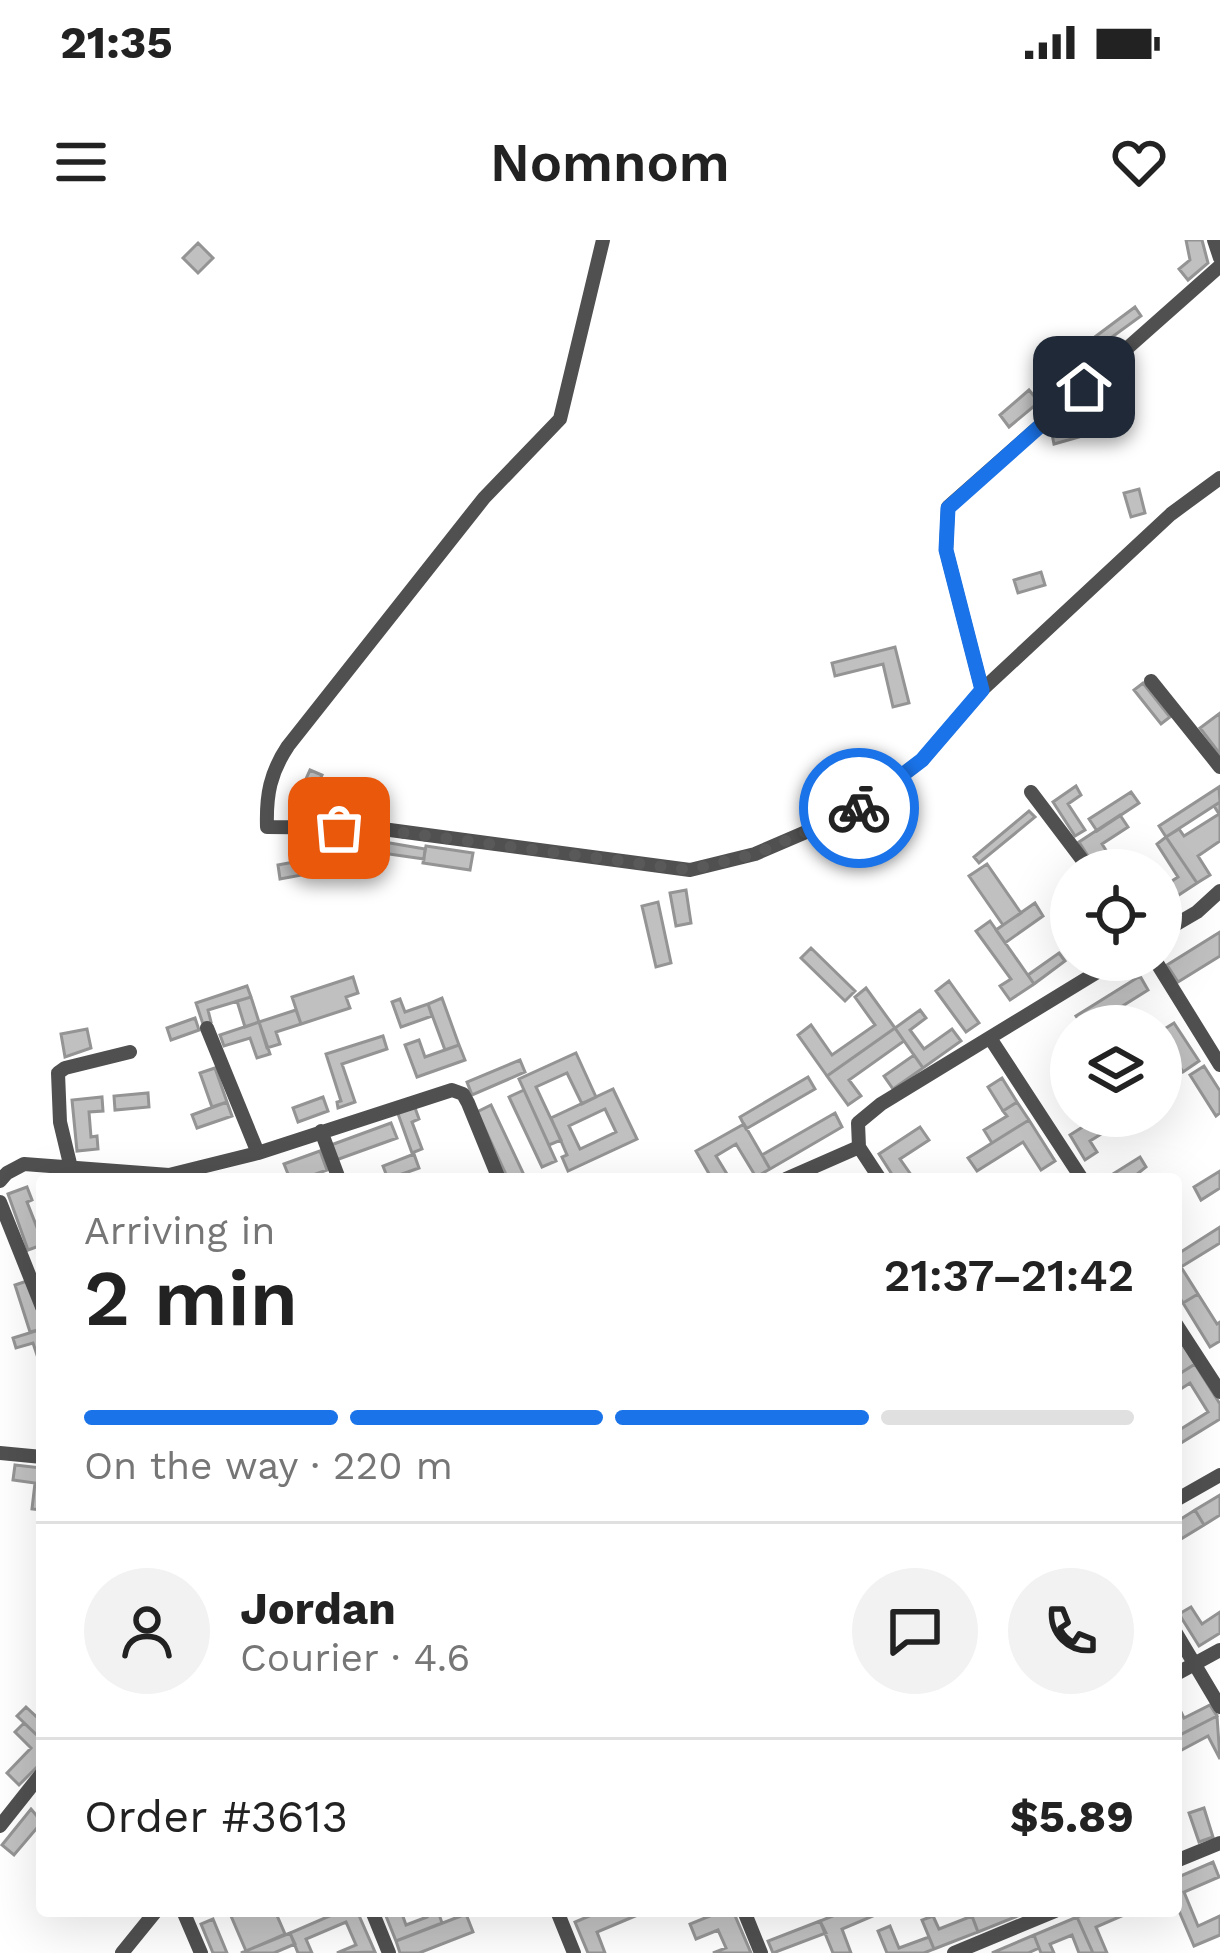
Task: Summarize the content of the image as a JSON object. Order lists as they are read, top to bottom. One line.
{"page":{"status":"21:35","header":"Nomnom","heading":["2 min","Arriving in","21:37–21:42"],"panel":["Jordan","Courier · 4.6","Order #3613","$5.89"],"bar":"On the way · 220 m"}}
